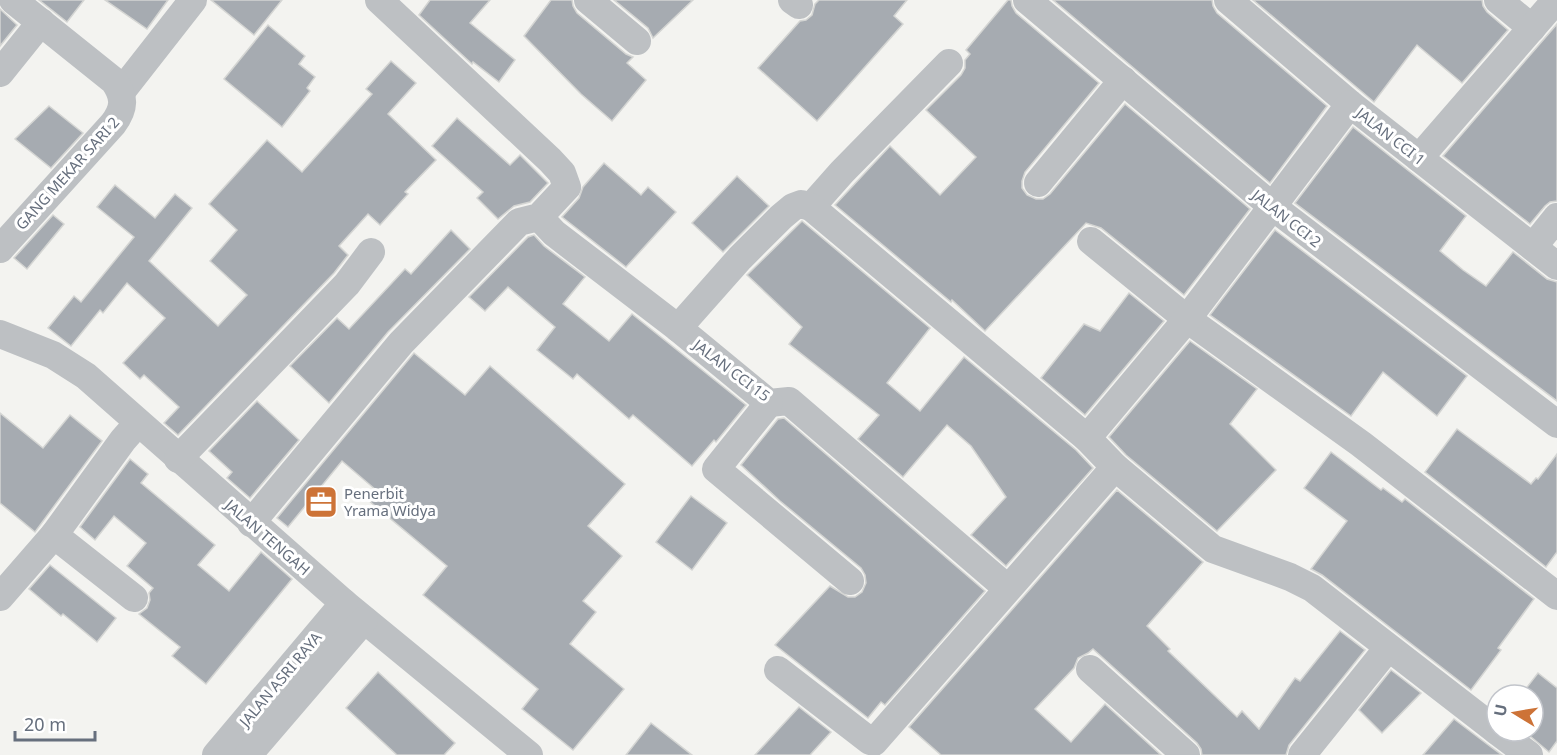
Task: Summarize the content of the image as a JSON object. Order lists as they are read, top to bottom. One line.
{"streets":{"street":["JALAN CCI 1","GANG MEKAR SARI 2","JALAN CCI 2","JALAN CCI 15","JALAN TENGAH","JALAN ASRI RAYA"]},"crossings":[["JALAN TENGAH","JALAN ASRI RAYA"]],"places":{"office":["Penerbit Yrama Widya"]},"scale_bar":"20 m","north":"left"}
